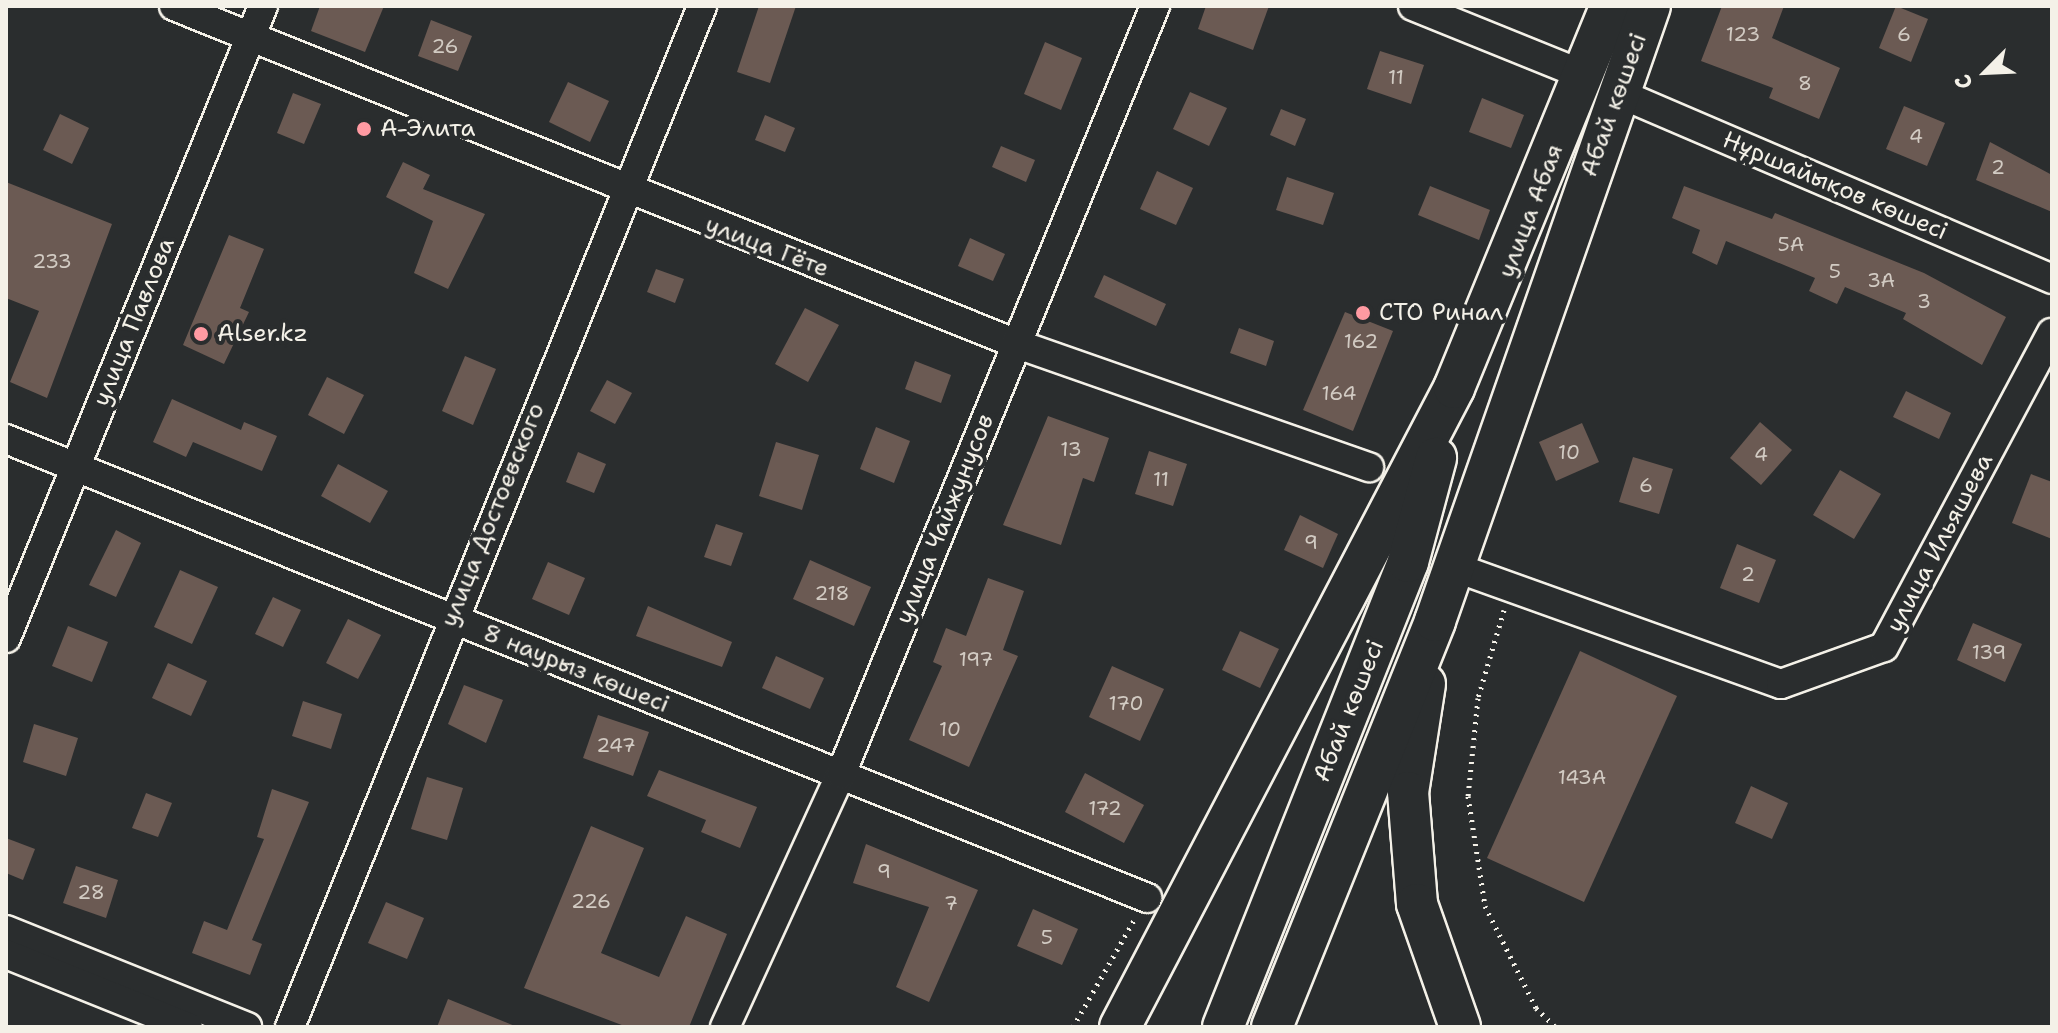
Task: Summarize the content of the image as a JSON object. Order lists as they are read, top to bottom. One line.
{"streets":{"main road":["Абай көшесі","улица Абая"],"street":["Нұршайықов көшесі","улица Гёте","улица Павлова","улица Достоевского","улица Чайжунусов","улица Ильяшева","8 наурыз көшесі"]},"crossings":[["Абай көшесі","Нұршайықов көшесі"],["Абай көшесі","улица Абая"],["Абай көшесі","улица Ильяшева"],["Нұршайықов көшесі","улица Абая"],["улица Гёте","улица Павлова"],["улица Гёте","улица Достоевского"],["улица Гёте","улица Чайжунусов"],["улица Павлова","8 наурыз көшесі"],["улица Достоевского","8 наурыз көшесі"],["улица Чайжунусов","8 наурыз көшесі"]],"places":["А-Элита","СТО Ринал","Alser.kz"],"house_numbers":["123","6","26","11","8","4","2","5A","233","5","3A","3","162","164","13","10","4","11","6","9","2","218","139","197","170","10","247","143А","172","9","28","226","7","5"],"north":"bottom left"}
